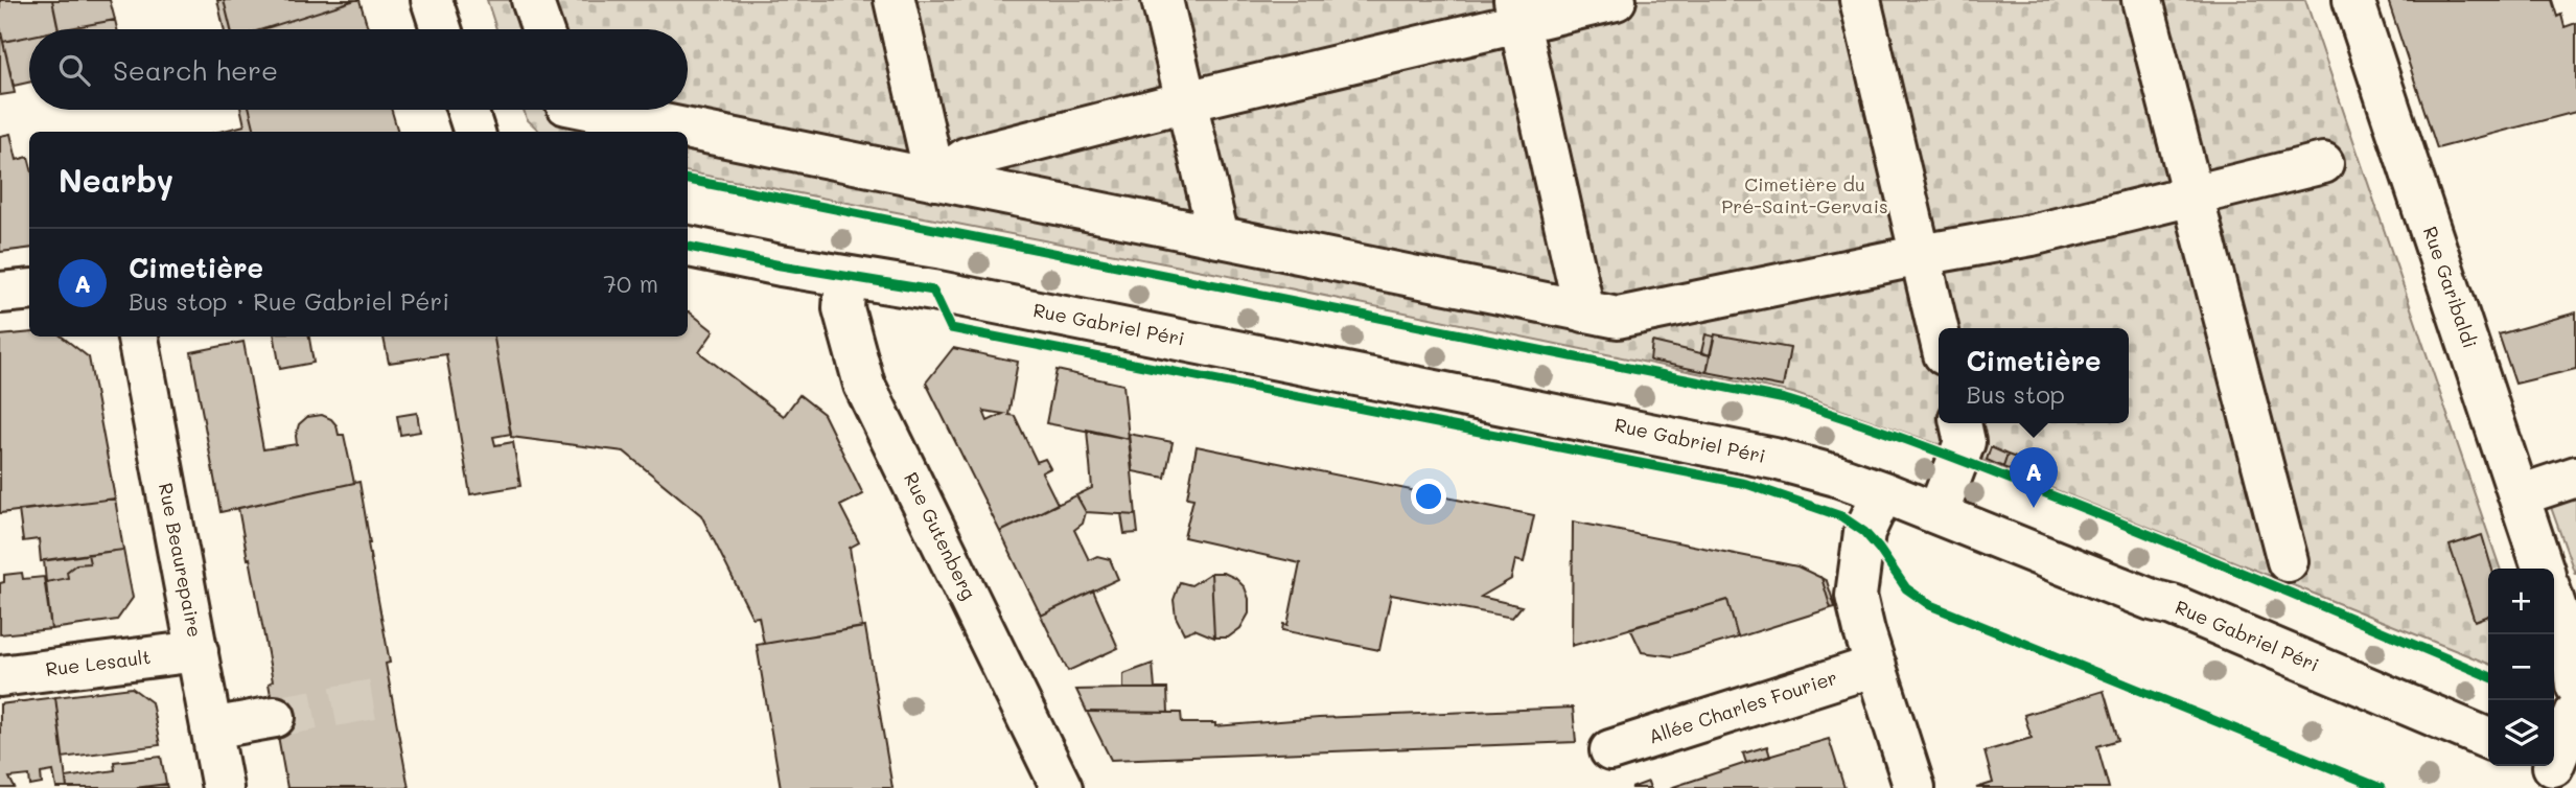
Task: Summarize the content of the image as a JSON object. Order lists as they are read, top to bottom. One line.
{"streets":{"street":["Rue Garibaldi","Rue Gabriel Péri","Rue Gutenberg","Rue Beaurepaire","Rue Lesault","Allée Charles Fourier"]},"crossings":[["Rue Gabriel Péri","Rue Gutenberg"],["Rue Beaurepaire","Rue Lesault"]],"parks":["Cimetière du Pré-Saint-Gervais"],"page":{"search":"Search here","heading":"Nearby","list":[{"mark":"A","name":"Cimetière","note":"Bus stop · Rue Gabriel Péri","value":"70 m"}],"popup":["Cimetière","Bus stop"],"pins":"A","map_buttons":["+","−"]}}
